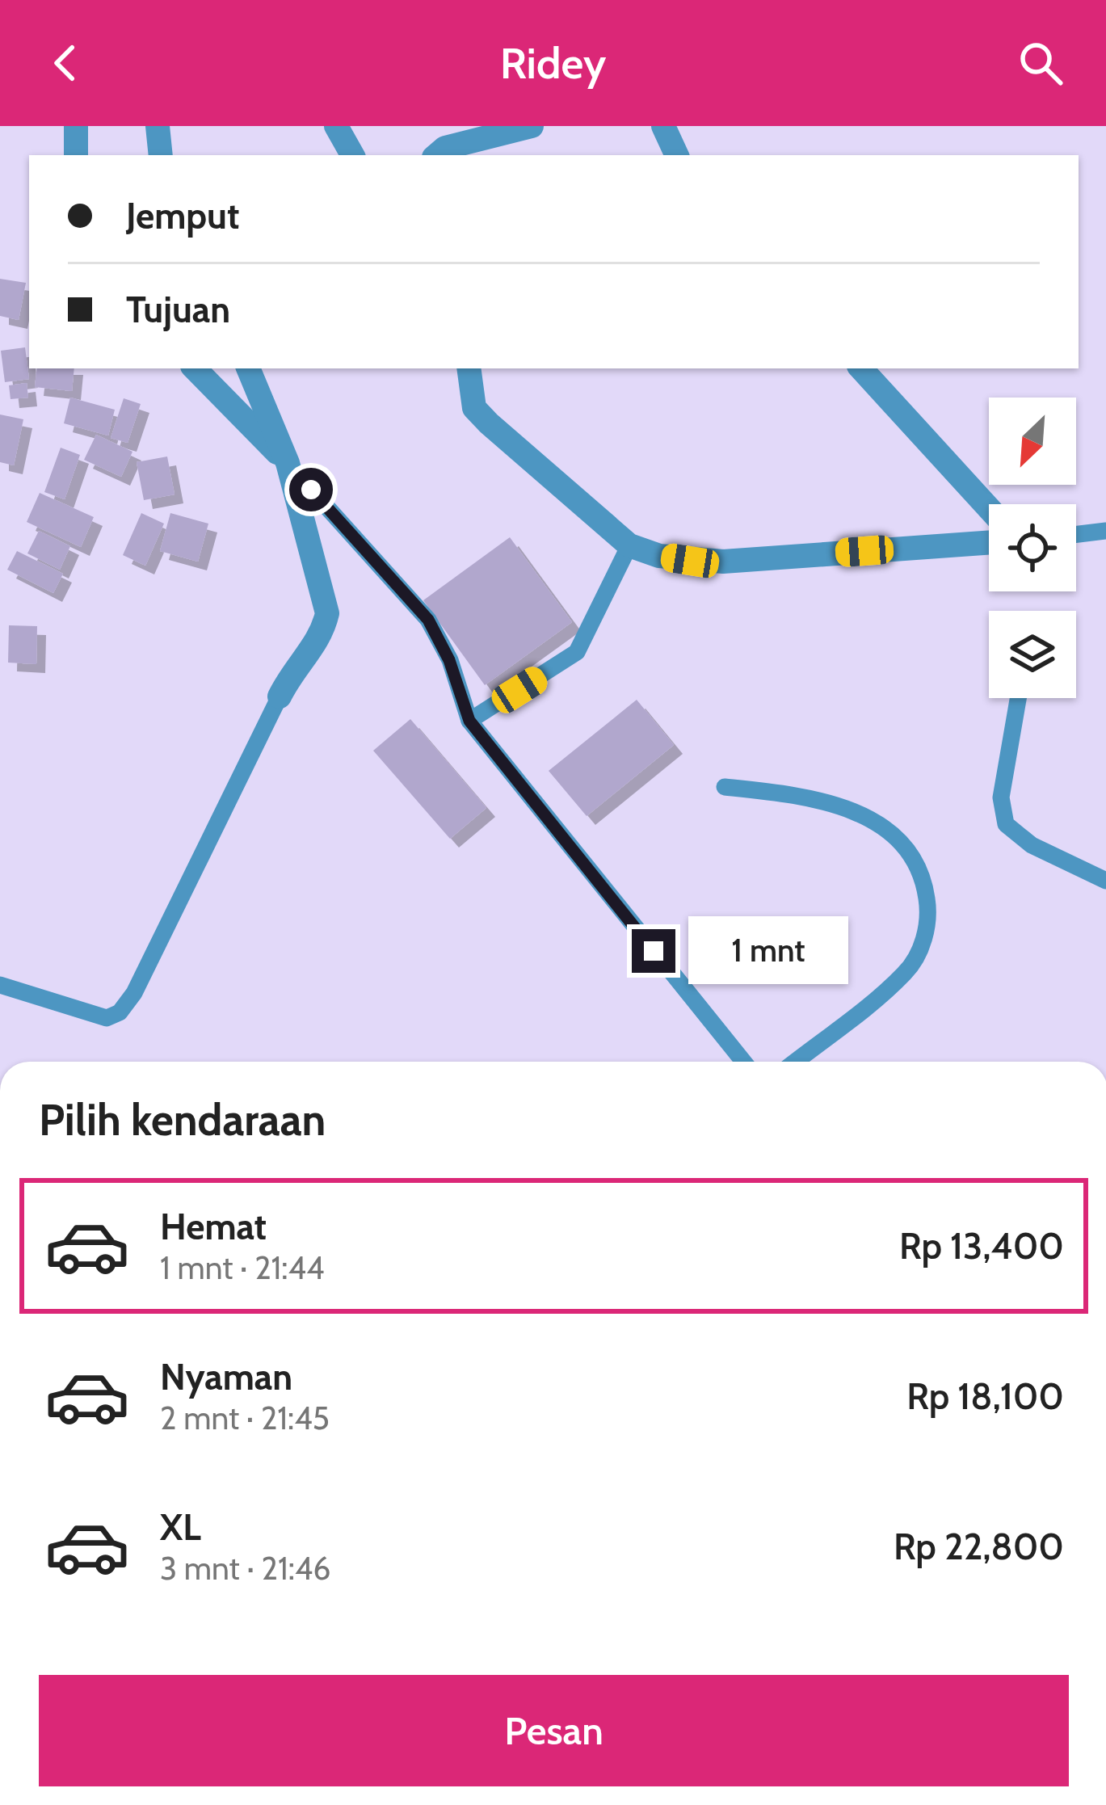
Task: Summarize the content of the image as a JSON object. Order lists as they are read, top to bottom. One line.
{"north":"bottom left","page":{"header":"Ridey","banner":["Jemput","Tujuan"],"bubble":"1 mnt","heading":"Pilih kendaraan","list":[{"name":"Hemat","note":"1 mnt · 21:44","value":"Rp 13,400"},{"name":"Nyaman","note":"2 mnt · 21:45","value":"Rp 18,100"},{"name":"XL","note":"3 mnt · 21:46","value":"Rp 22,800"}],"buttons":"Pesan"}}
